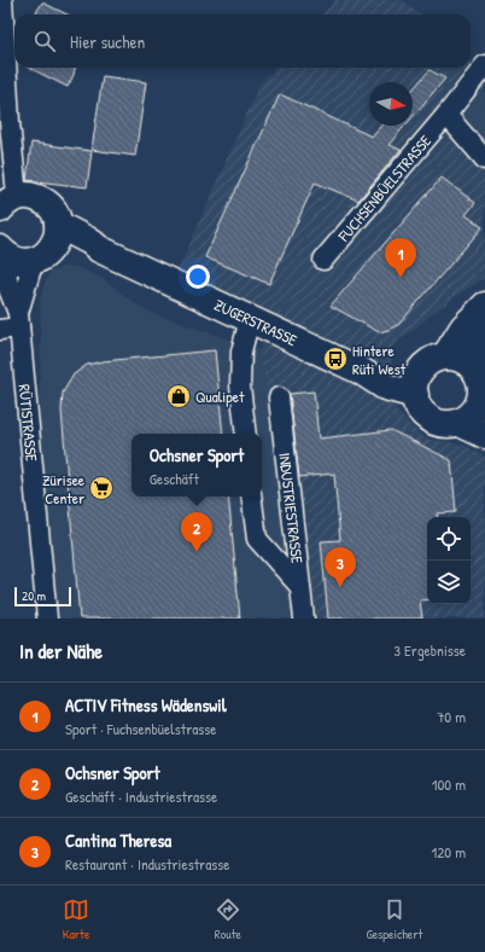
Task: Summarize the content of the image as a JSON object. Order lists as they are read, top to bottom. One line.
{"streets":{"main road":["ZUGERSTRASSE"],"street":["FUCHSENBÜELSTRASSE","RÜTISTRASSE","INDUSTRIESTRASSE"]},"crossings":[["ZUGERSTRASSE","RÜTISTRASSE"]],"places":{"bus stop":["Hintere Rüti West"],"shop":["Qualipet"],"supermarket":["Zürisee Center"]},"scale_bar":"20 m","north":"right","page":{"search":"Hier suchen","pins":["1","2","3"],"popup":["Ochsner Sport","Geschäft"],"scale":"20 m","heading":["In der Nähe","3 Ergebnisse"],"list":[{"mark":"1","name":"ACTIV Fitness Wädenswil","note":"Sport · Fuchsenbüelstrasse","value":"70 m"},{"mark":"2","name":"Ochsner Sport","note":"Geschäft · Industriestrasse","value":"100 m"},{"mark":"3","name":"Cantina Theresa","note":"Restaurant · Industriestrasse","value":"120 m"}],"nav":["Karte","Route","Gespeichert"]}}
